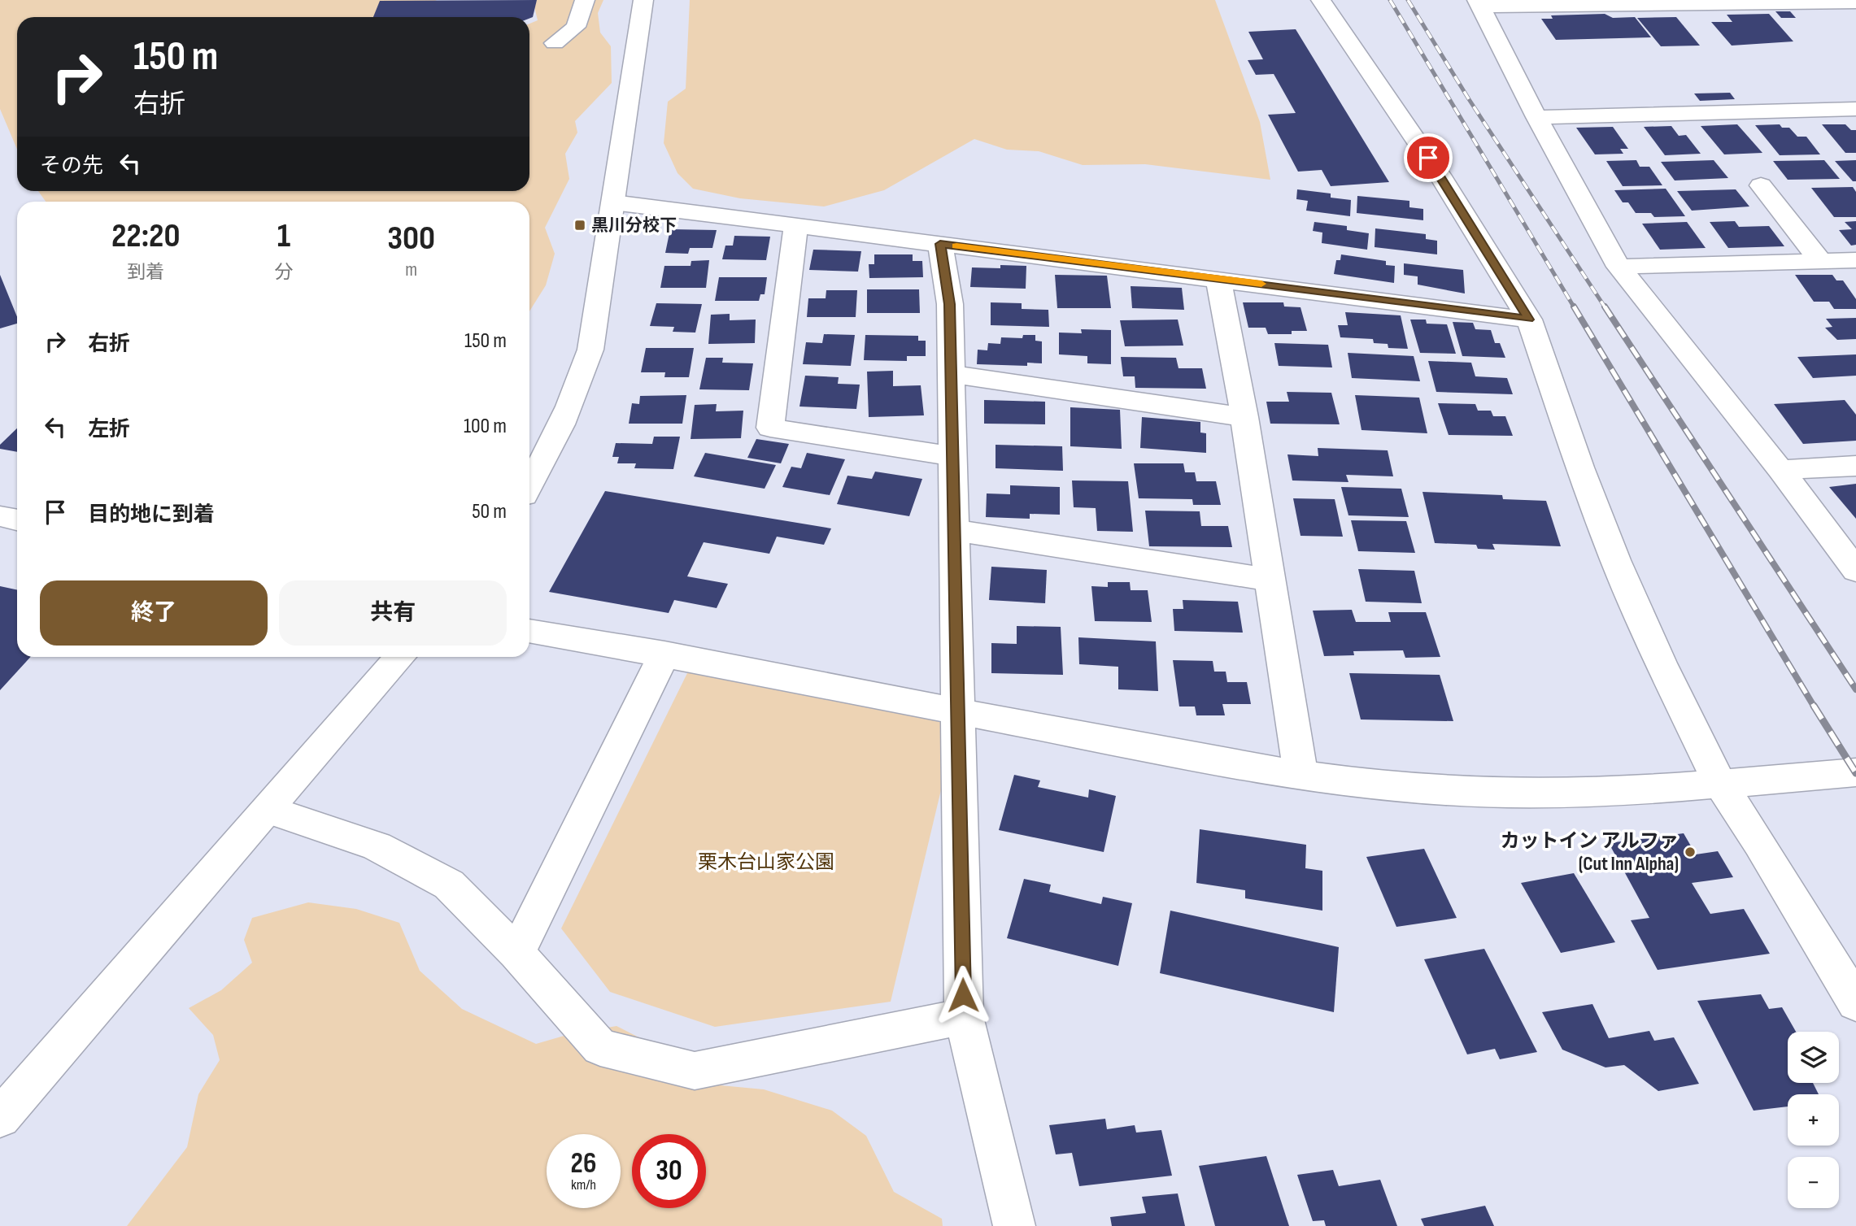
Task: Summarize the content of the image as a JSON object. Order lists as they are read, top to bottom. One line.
{"parks":["栗木台山家公園"],"places":{"transit":["黒川分校下"],"other":["カットイン アルファ (Cut Inn Alpha)"]},"page":{"turn":["150 m","右折"],"then":"その先","eta":["22:20","到着","1","分","300","m"],"list":[{"name":"右折","value":"150 m"},{"name":"左折","value":"100 m"},{"name":"目的地に到着","value":"50 m"}],"buttons":["終了","共有"],"map_buttons":["+","−"],"speed":"26 km/h","limit":"30"}}
